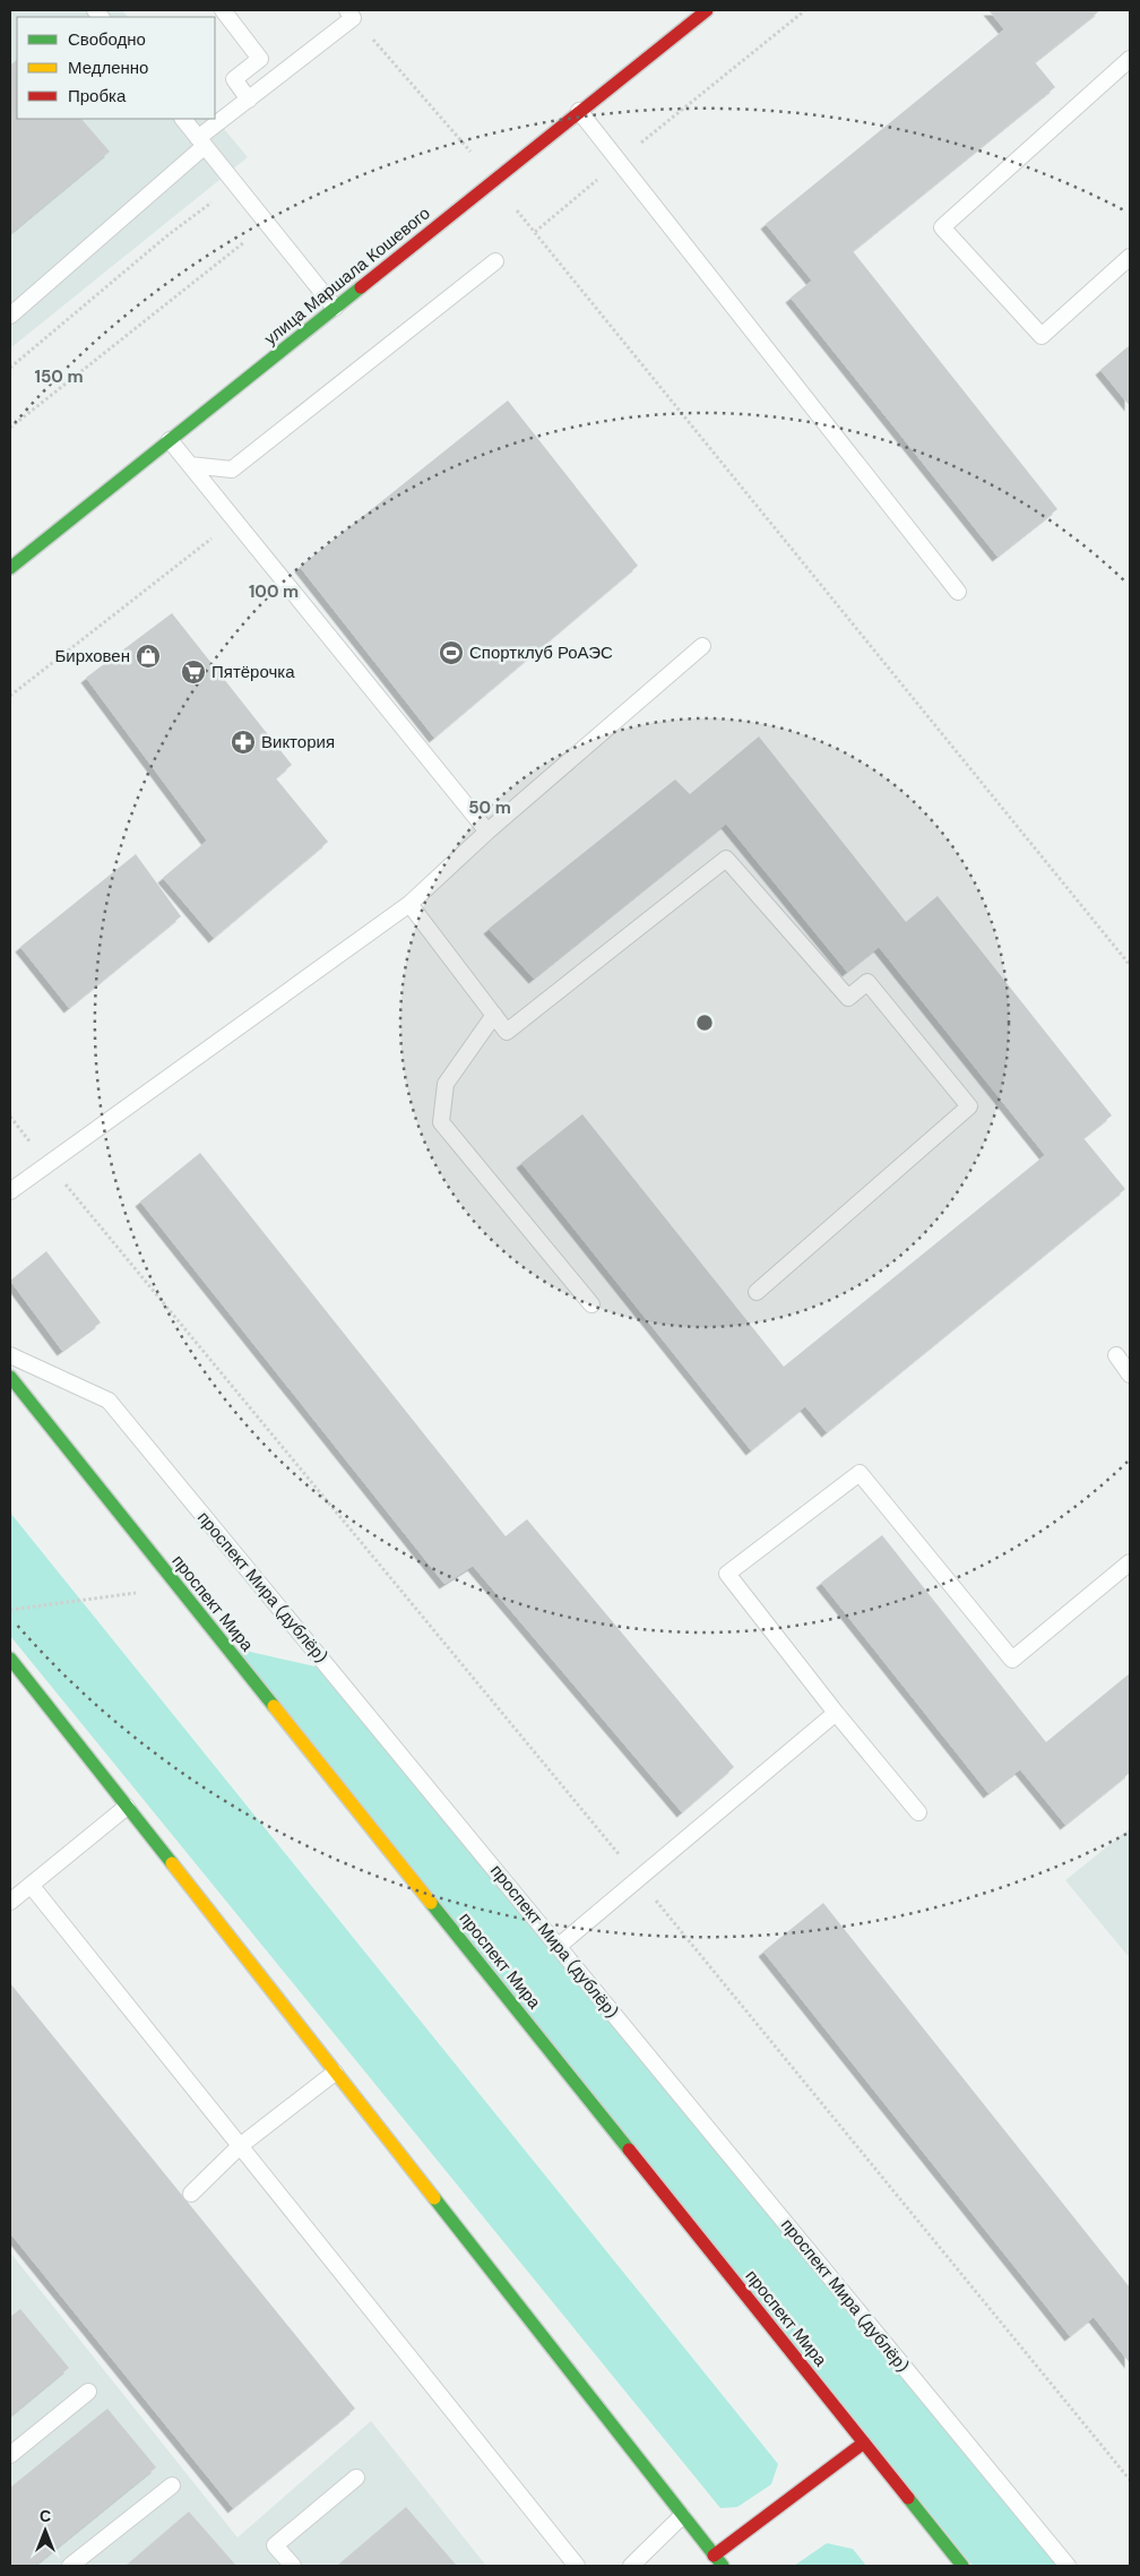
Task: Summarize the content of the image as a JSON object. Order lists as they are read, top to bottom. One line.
{"streets":{"main road":["улица Маршала Кошевого","проспект Мира"],"lane":["проспект Мира (дублёр)"]},"places":{"sports":["Спортклуб РоАЭС"],"shop":["Бирховен"],"supermarket":["Пятёрочка"],"pharmacy":["Виктория"]},"legend":["Свободно","Медленно","Пробка"],"north":"top","rings":["150 m","100 m","50 m"]}
